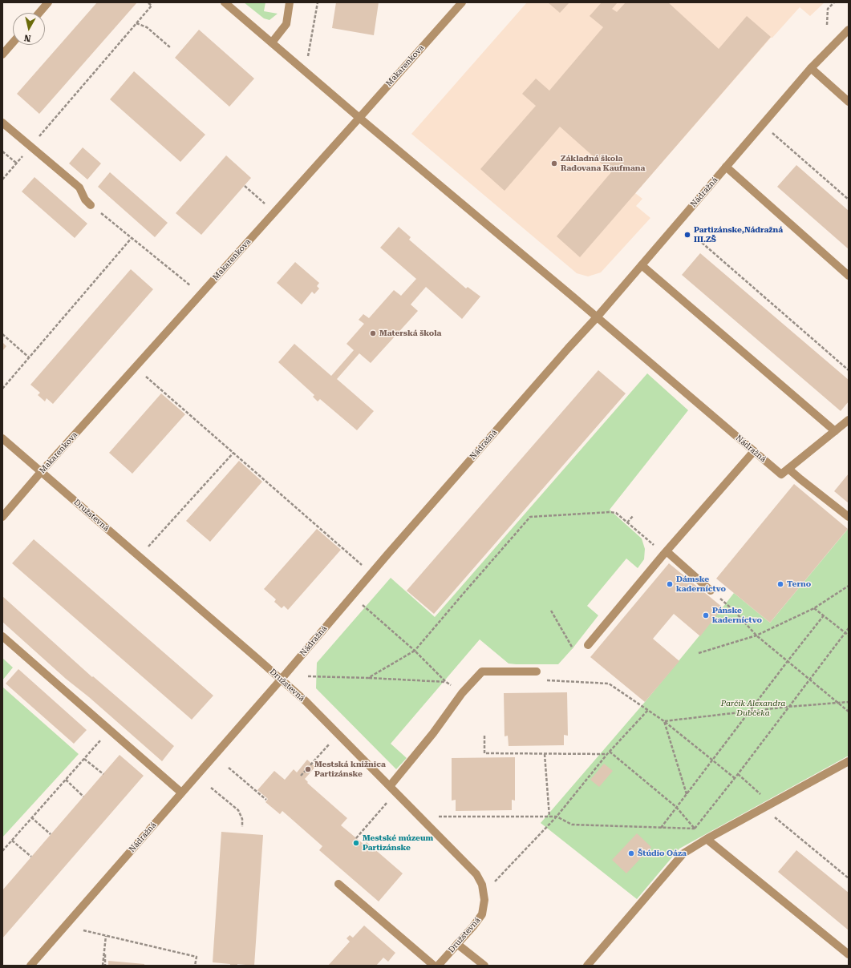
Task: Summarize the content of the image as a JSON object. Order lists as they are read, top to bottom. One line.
{"streets":{"street":["Makarenkova","Nádražná","Družstevná"]},"crossings":[["Makarenkova","Družstevná"],["Nádražná","Družstevná"]],"parks":["Parčík Alexandra Dubčeka"],"places":["Základná škola Radovana Kaufmana","Partizánske,Nádražná III.ZŠ","Materská škola","Dámske kaderníctvo","Terno","Pánske kaderníctvo","Mestská knižnica Partizánske","Mestské múzeum Partizánske","Štúdio Oáza"],"north":"bottom"}
